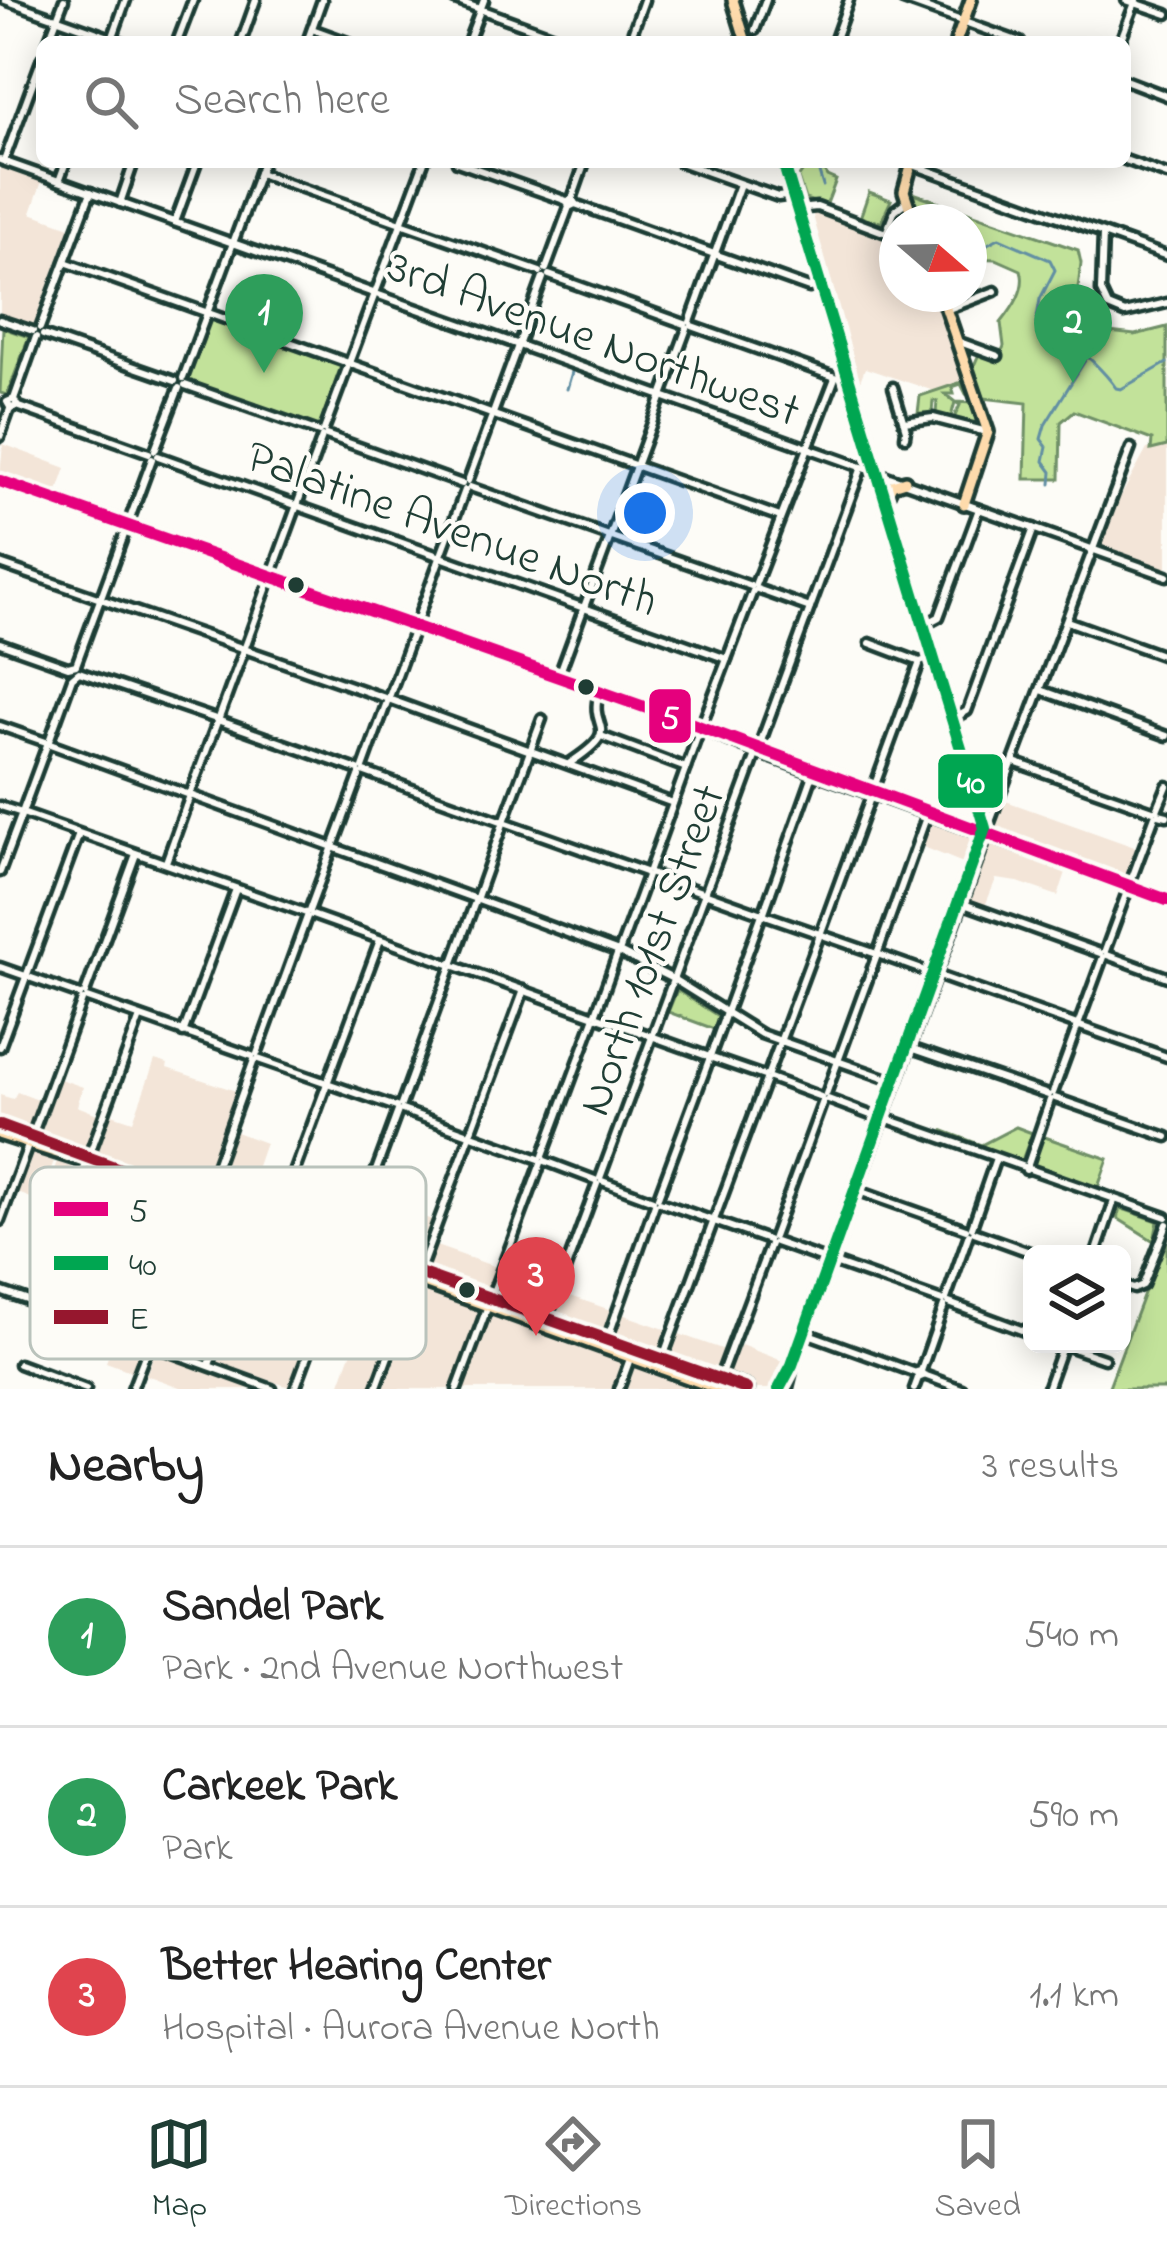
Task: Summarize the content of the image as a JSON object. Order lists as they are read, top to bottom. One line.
{"streets":{"street":["3rd Avenue Northwest","Palatine Avenue North","North 101st Street"]},"crossings":[["3rd Avenue Northwest","North 101st Street"]],"lines":["transit line 40","transit line 5","transit line E"],"legend":["5","40","E"],"north":"right","page":{"search":"Search here","pins":["1","2","3"],"heading":["Nearby","3 results"],"list":[{"mark":"1","name":"Sandel Park","note":"Park · 2nd Avenue Northwest","value":"540 m"},{"mark":"2","name":"Carkeek Park","note":"Park","value":"590 m"},{"mark":"3","name":"Better Hearing Center","note":"Hospital · Aurora Avenue North","value":"1.1 km"}],"nav":["Map","Directions","Saved"]}}
